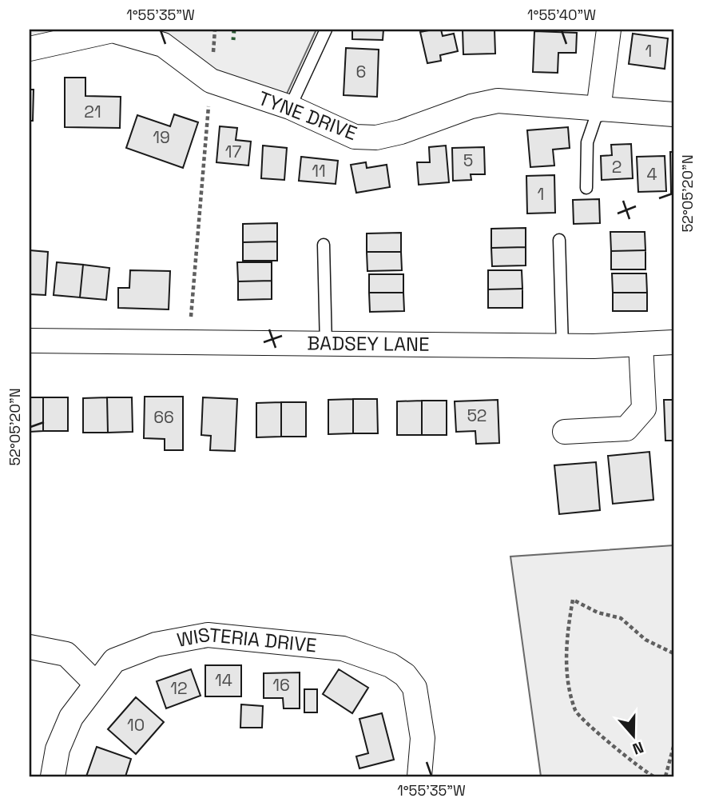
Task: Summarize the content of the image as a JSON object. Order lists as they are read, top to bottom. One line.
{"streets":{"street":["TYNE DRIVE","BADSEY LANE","WISTERIA DRIVE"]},"house_numbers":["1","6","21","19","17","5","2","11","4","1","52","66","14","16","12","10"],"north":"bottom","coordinates":["1°55'35\"W","1°55'40\"W","52°05'20\"N"]}
